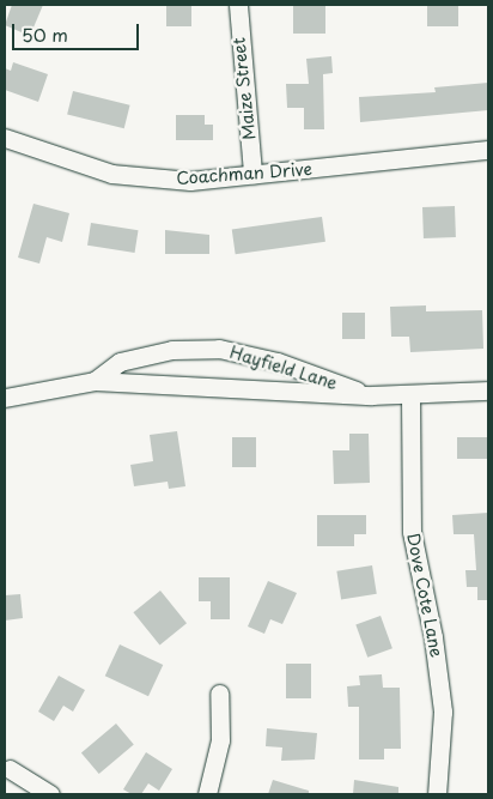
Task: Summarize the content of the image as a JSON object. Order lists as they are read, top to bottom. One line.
{"streets":{"street":["Maize Street","Coachman Drive","Hayfield Lane","Dove Cote Lane"]},"crossings":[["Maize Street","Coachman Drive"],["Hayfield Lane","Dove Cote Lane"]],"scale_bar":"50 m"}
